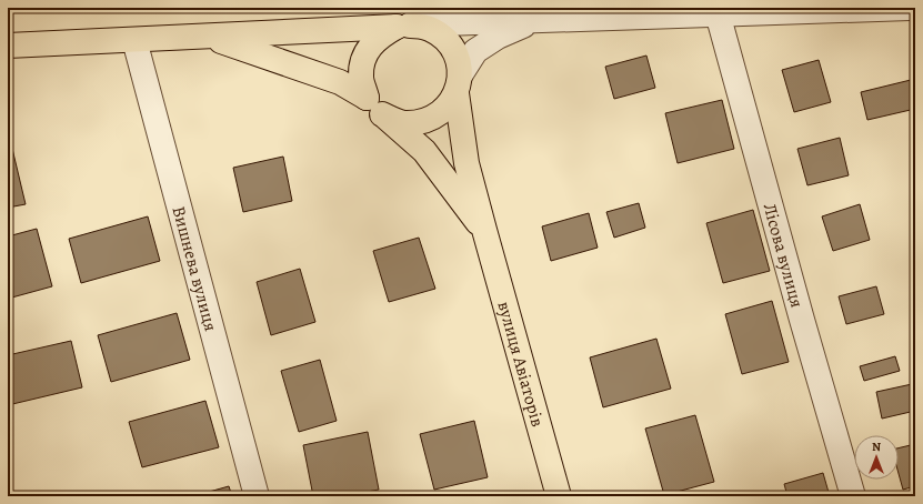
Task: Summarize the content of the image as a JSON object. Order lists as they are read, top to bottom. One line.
{"streets":{"main road":["вулиця Авіаторів"],"street":["Лісова вулиця","Вишнева вулиця"]},"north":"top"}
